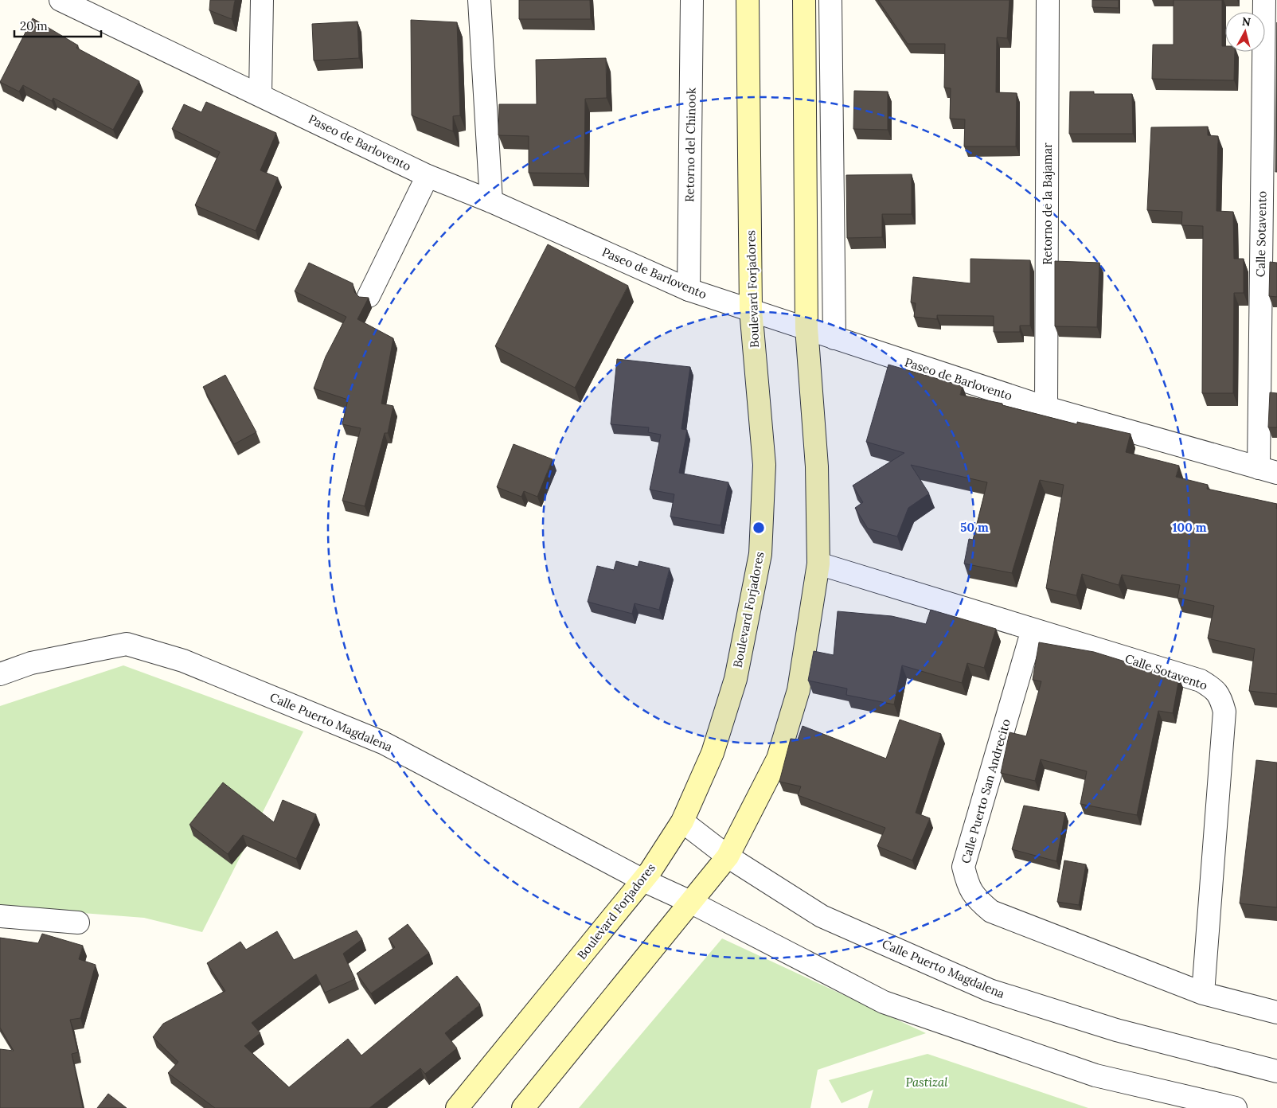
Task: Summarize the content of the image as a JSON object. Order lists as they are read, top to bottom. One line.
{"streets":{"main road":["Boulevard Forjadores"],"street":["Paseo de Barlovento","Retorno del Chinook","Retorno de la Bajamar","Calle Sotavento","Calle Puerto Magdalena","Calle Puerto San Andrecito"]},"crossings":[["Paseo de Barlovento","Retorno del Chinook"],["Paseo de Barlovento","Retorno de la Bajamar"],["Paseo de Barlovento","Calle Sotavento"],["Paseo de Barlovento","Boulevard Forjadores"],["Calle Sotavento","Calle Puerto San Andrecito"],["Boulevard Forjadores","Calle Puerto Magdalena"]],"parks":["Pastizal"],"scale_bar":"20 m","north":"top","rings":["50 m","100 m"]}
